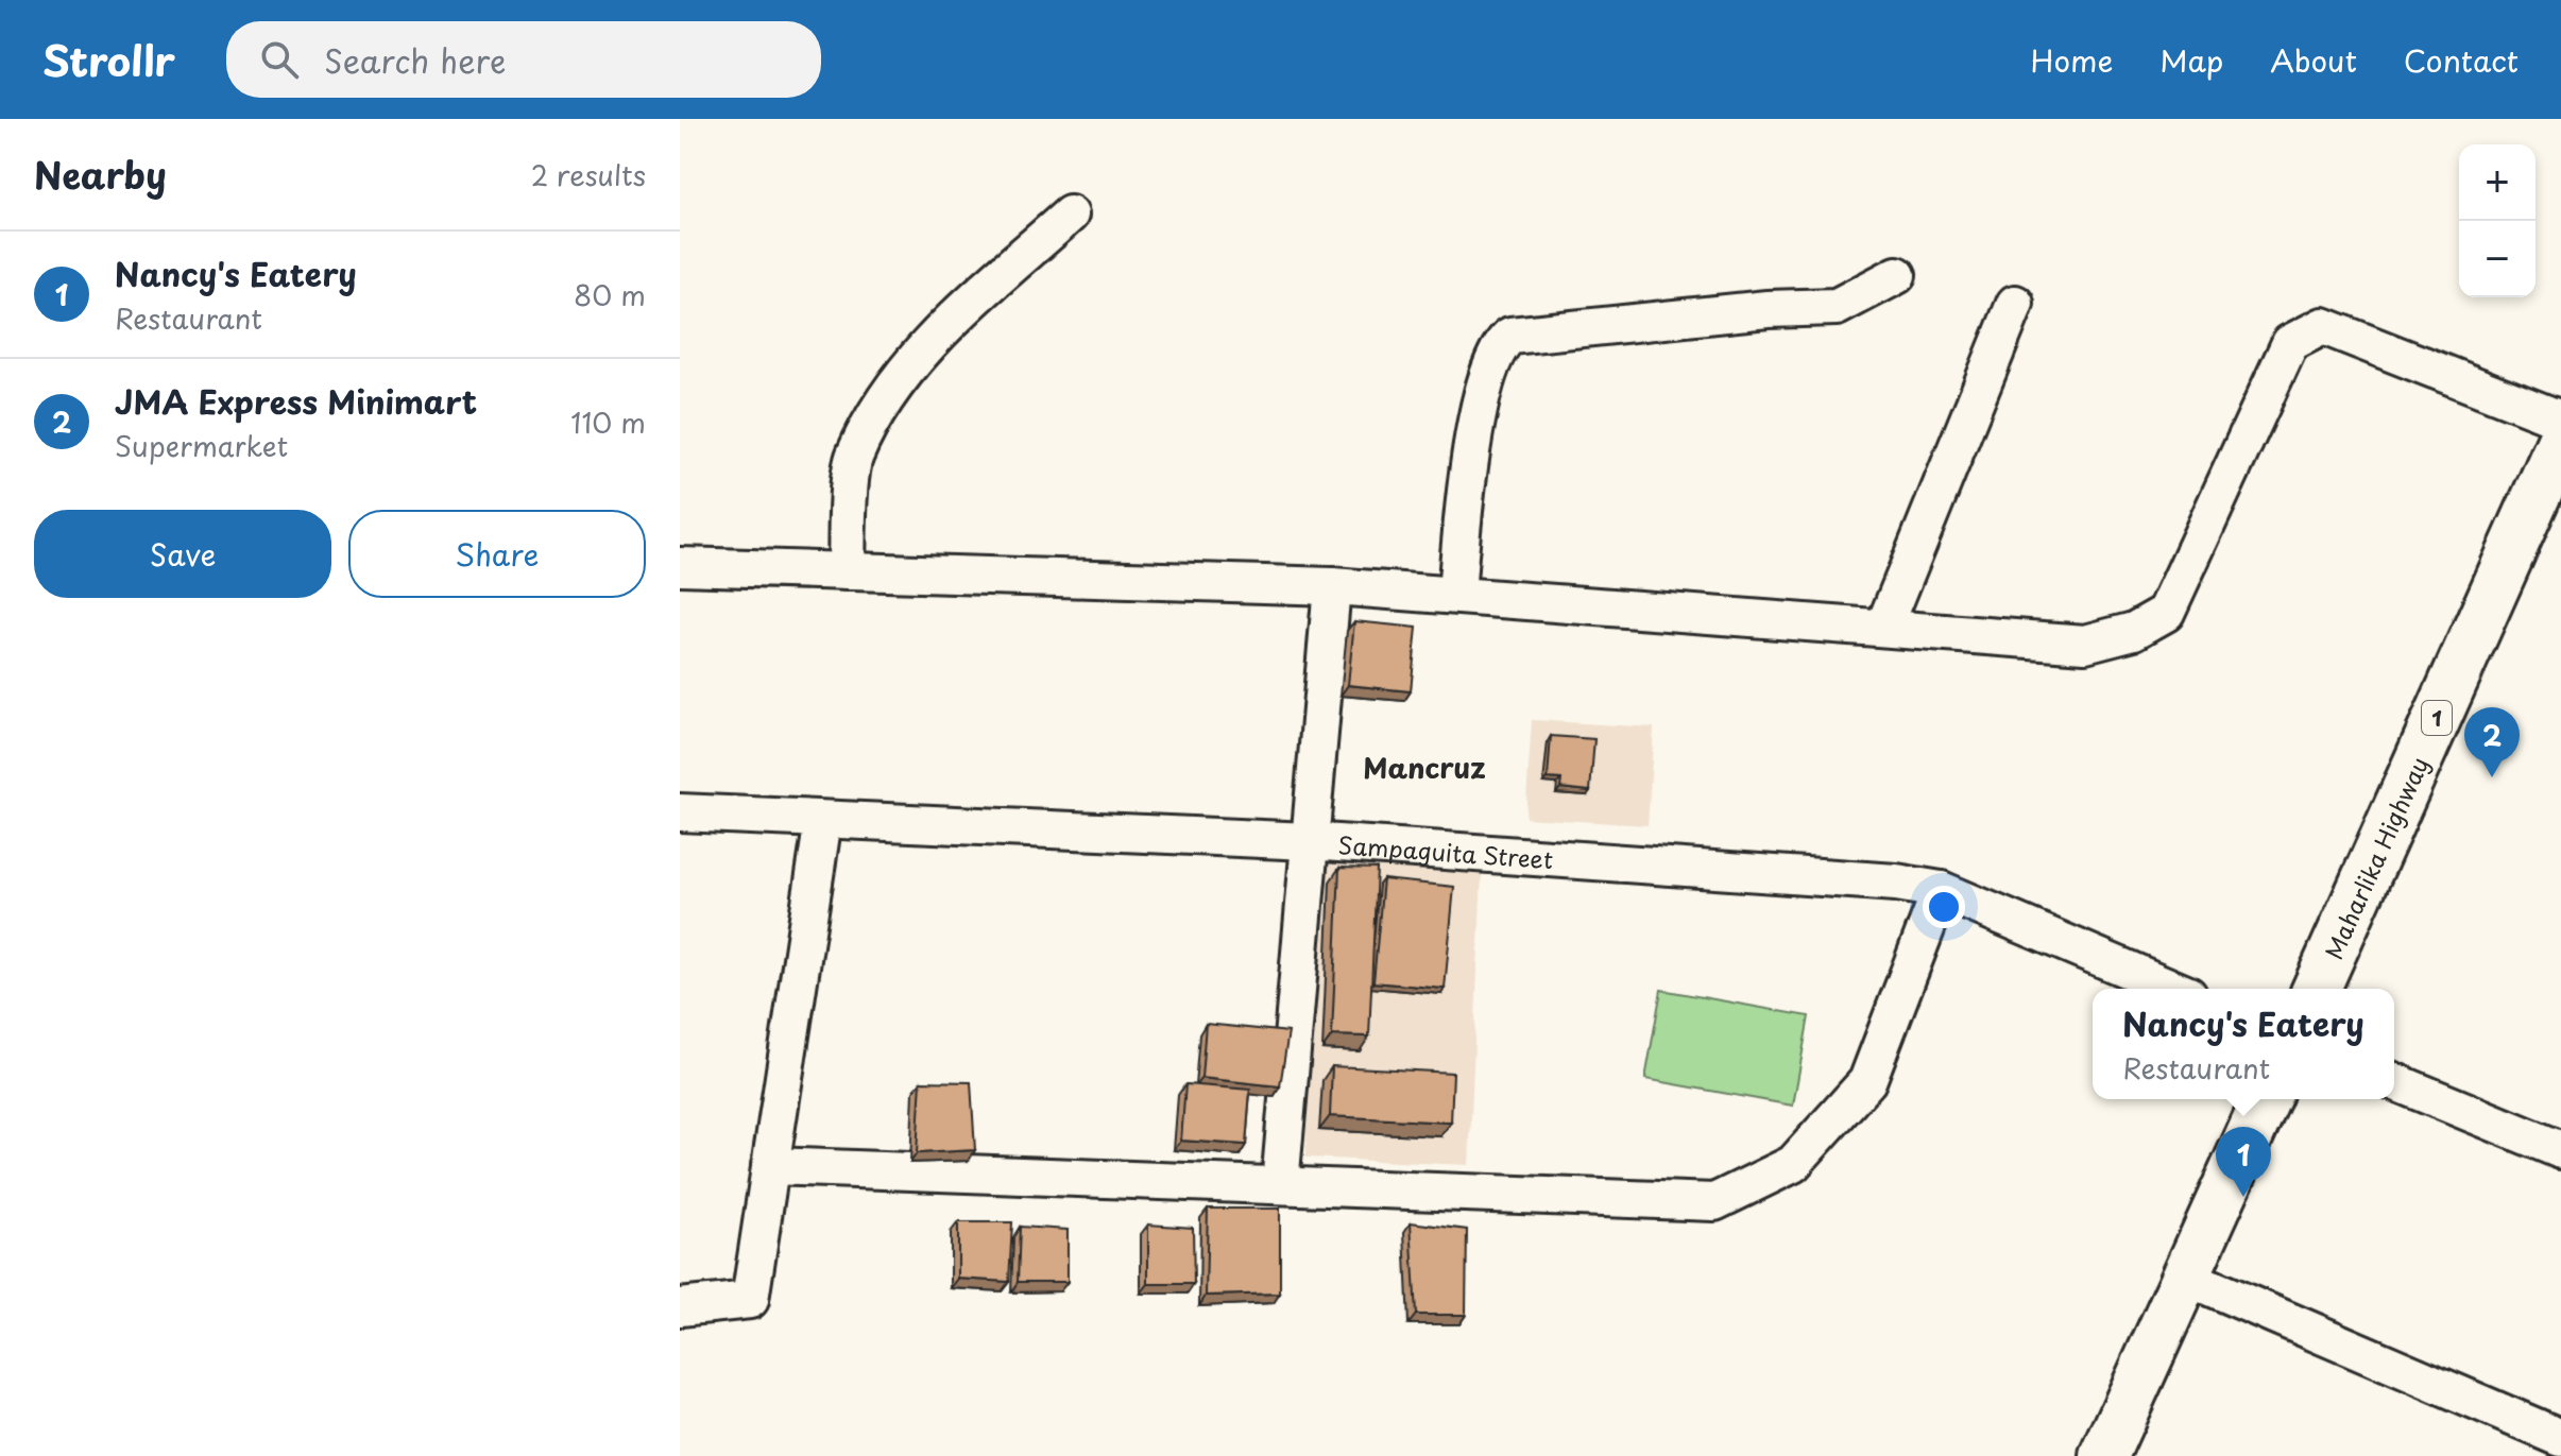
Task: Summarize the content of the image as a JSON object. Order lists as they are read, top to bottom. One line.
{"streets":{"highway":["1","Maharlika Highway"],"street":["Sampaguita Street"]},"districts":["Mancruz"],"page":{"header":"Strollr","search":"Search here","nav":["Home","Map","About","Contact"],"heading":["Nearby","2 results"],"map_buttons":["+","−"],"list":[{"mark":"1","name":"Nancy's Eatery","note":"Restaurant","value":"80 m"},{"mark":"2","name":"JMA Express Minimart","note":"Supermarket","value":"110 m"}],"buttons":["Save","Share"],"pins":["2","1"],"popup":["Nancy's Eatery","Restaurant"]}}
